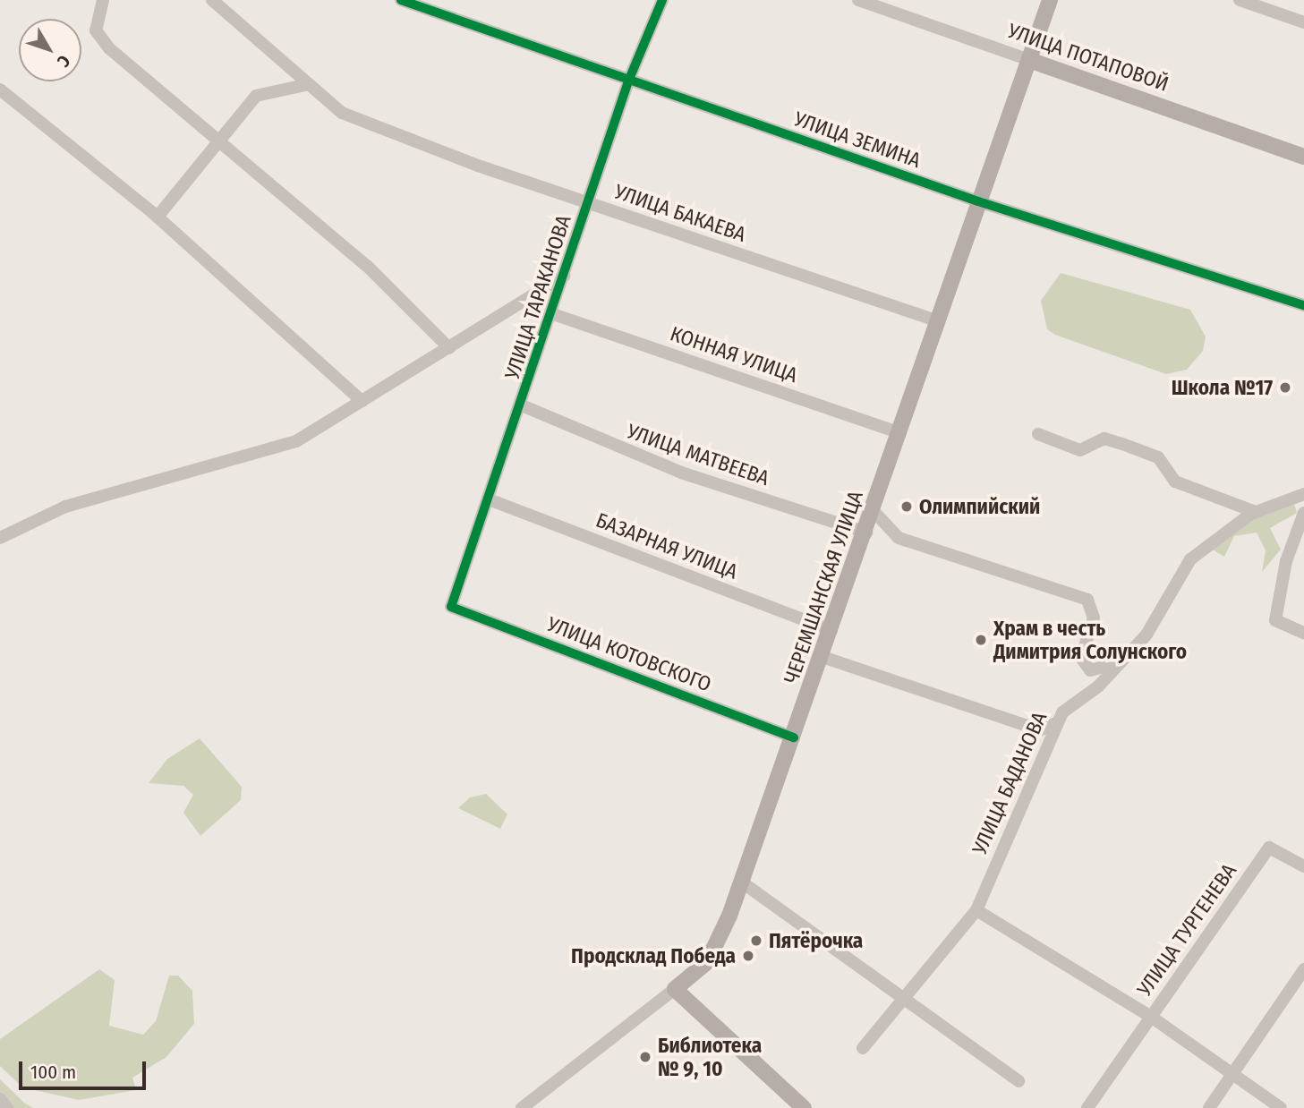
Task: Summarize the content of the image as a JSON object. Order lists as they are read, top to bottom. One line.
{"streets":{"main road":["УЛИЦА ПОТАПОВОЙ","ЧЕРЕМШАНСКАЯ УЛИЦА"],"street":["УЛИЦА ЗЕМИНА","УЛИЦА БАКАЕВА","УЛИЦА ТАРАКАНОВА","КОННАЯ УЛИЦА","УЛИЦА МАТВЕЕВА","БАЗАРНАЯ УЛИЦА","УЛИЦА КОТОВСКОГО","УЛИЦА БАДАНОВА","УЛИЦА ТУРГЕНЕВА"]},"crossings":[["УЛИЦА ПОТАПОВОЙ","ЧЕРЕМШАНСКАЯ УЛИЦА"],["УЛИЦА ЗЕМИНА","УЛИЦА ТАРАКАНОВА"],["УЛИЦА ЗЕМИНА","ЧЕРЕМШАНСКАЯ УЛИЦА"],["УЛИЦА БАКАЕВА","УЛИЦА ТАРАКАНОВА"],["УЛИЦА БАКАЕВА","ЧЕРЕМШАНСКАЯ УЛИЦА"],["УЛИЦА ТАРАКАНОВА","КОННАЯ УЛИЦА"],["УЛИЦА ТАРАКАНОВА","УЛИЦА МАТВЕЕВА"],["УЛИЦА ТАРАКАНОВА","БАЗАРНАЯ УЛИЦА"],["УЛИЦА ТАРАКАНОВА","УЛИЦА КОТОВСКОГО"],["КОННАЯ УЛИЦА","ЧЕРЕМШАНСКАЯ УЛИЦА"],["УЛИЦА МАТВЕЕВА","ЧЕРЕМШАНСКАЯ УЛИЦА"],["БАЗАРНАЯ УЛИЦА","ЧЕРЕМШАНСКАЯ УЛИЦА"],["ЧЕРЕМШАНСКАЯ УЛИЦА","УЛИЦА КОТОВСКОГО"]],"places":["Школа №17","Олимпийский","Храм в честь Димитрия Солунского","Пятёрочка","Продсклад Победа","Библиотека № 9, 10"],"scale_bar":"100 m","north":"bottom right"}
